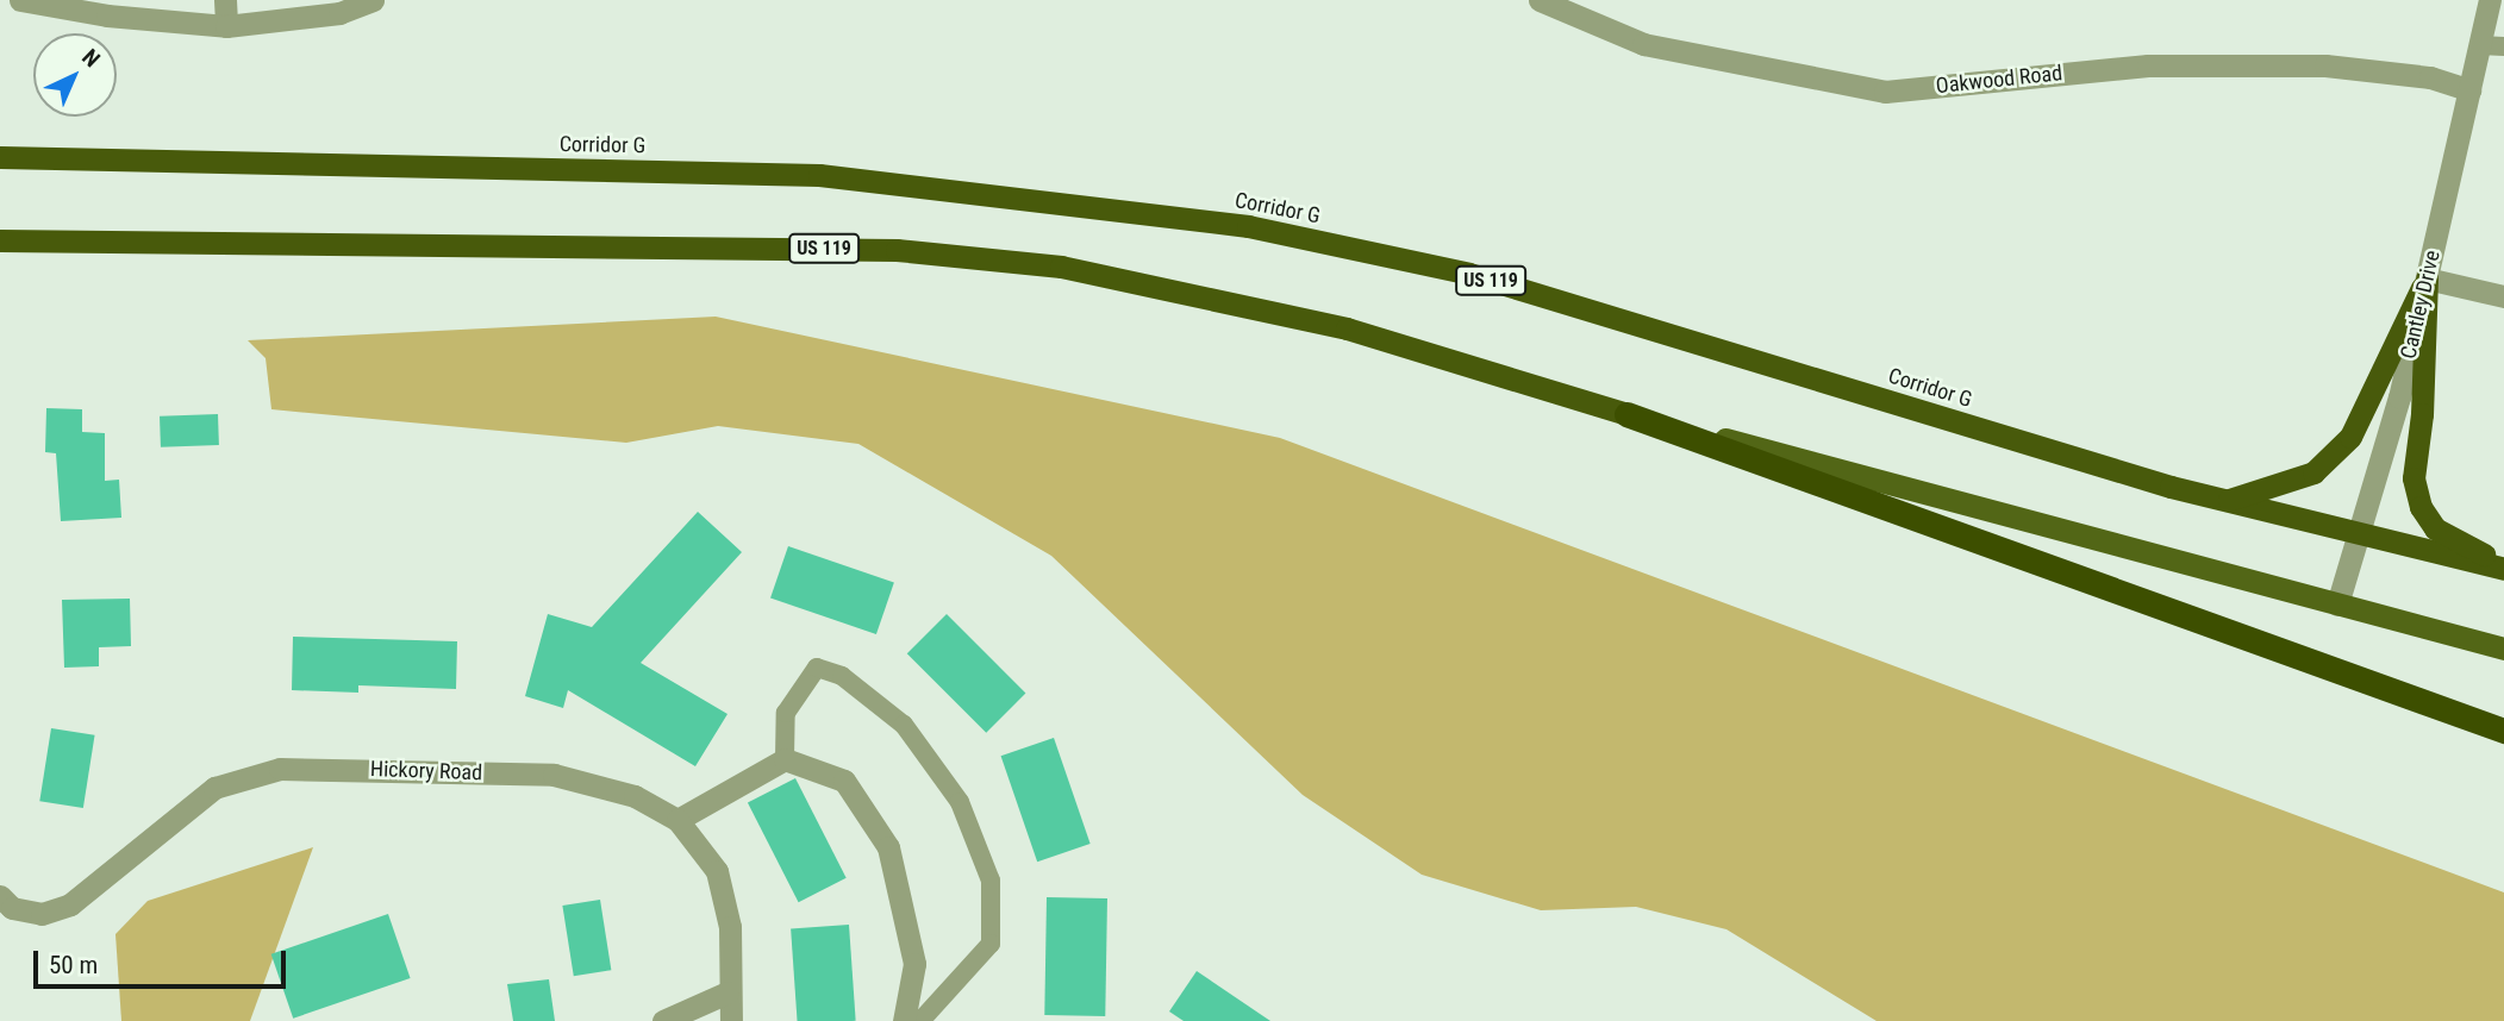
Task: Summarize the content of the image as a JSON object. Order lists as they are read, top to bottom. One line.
{"streets":{"highway":["Corridor G","US 119"],"street":["Oakwood Road","Cantley Drive","Hickory Road"]},"crossings":[["Oakwood Road","Cantley Drive"],["Corridor G","Cantley Drive"]],"scale_bar":"50 m","north":"top right"}
